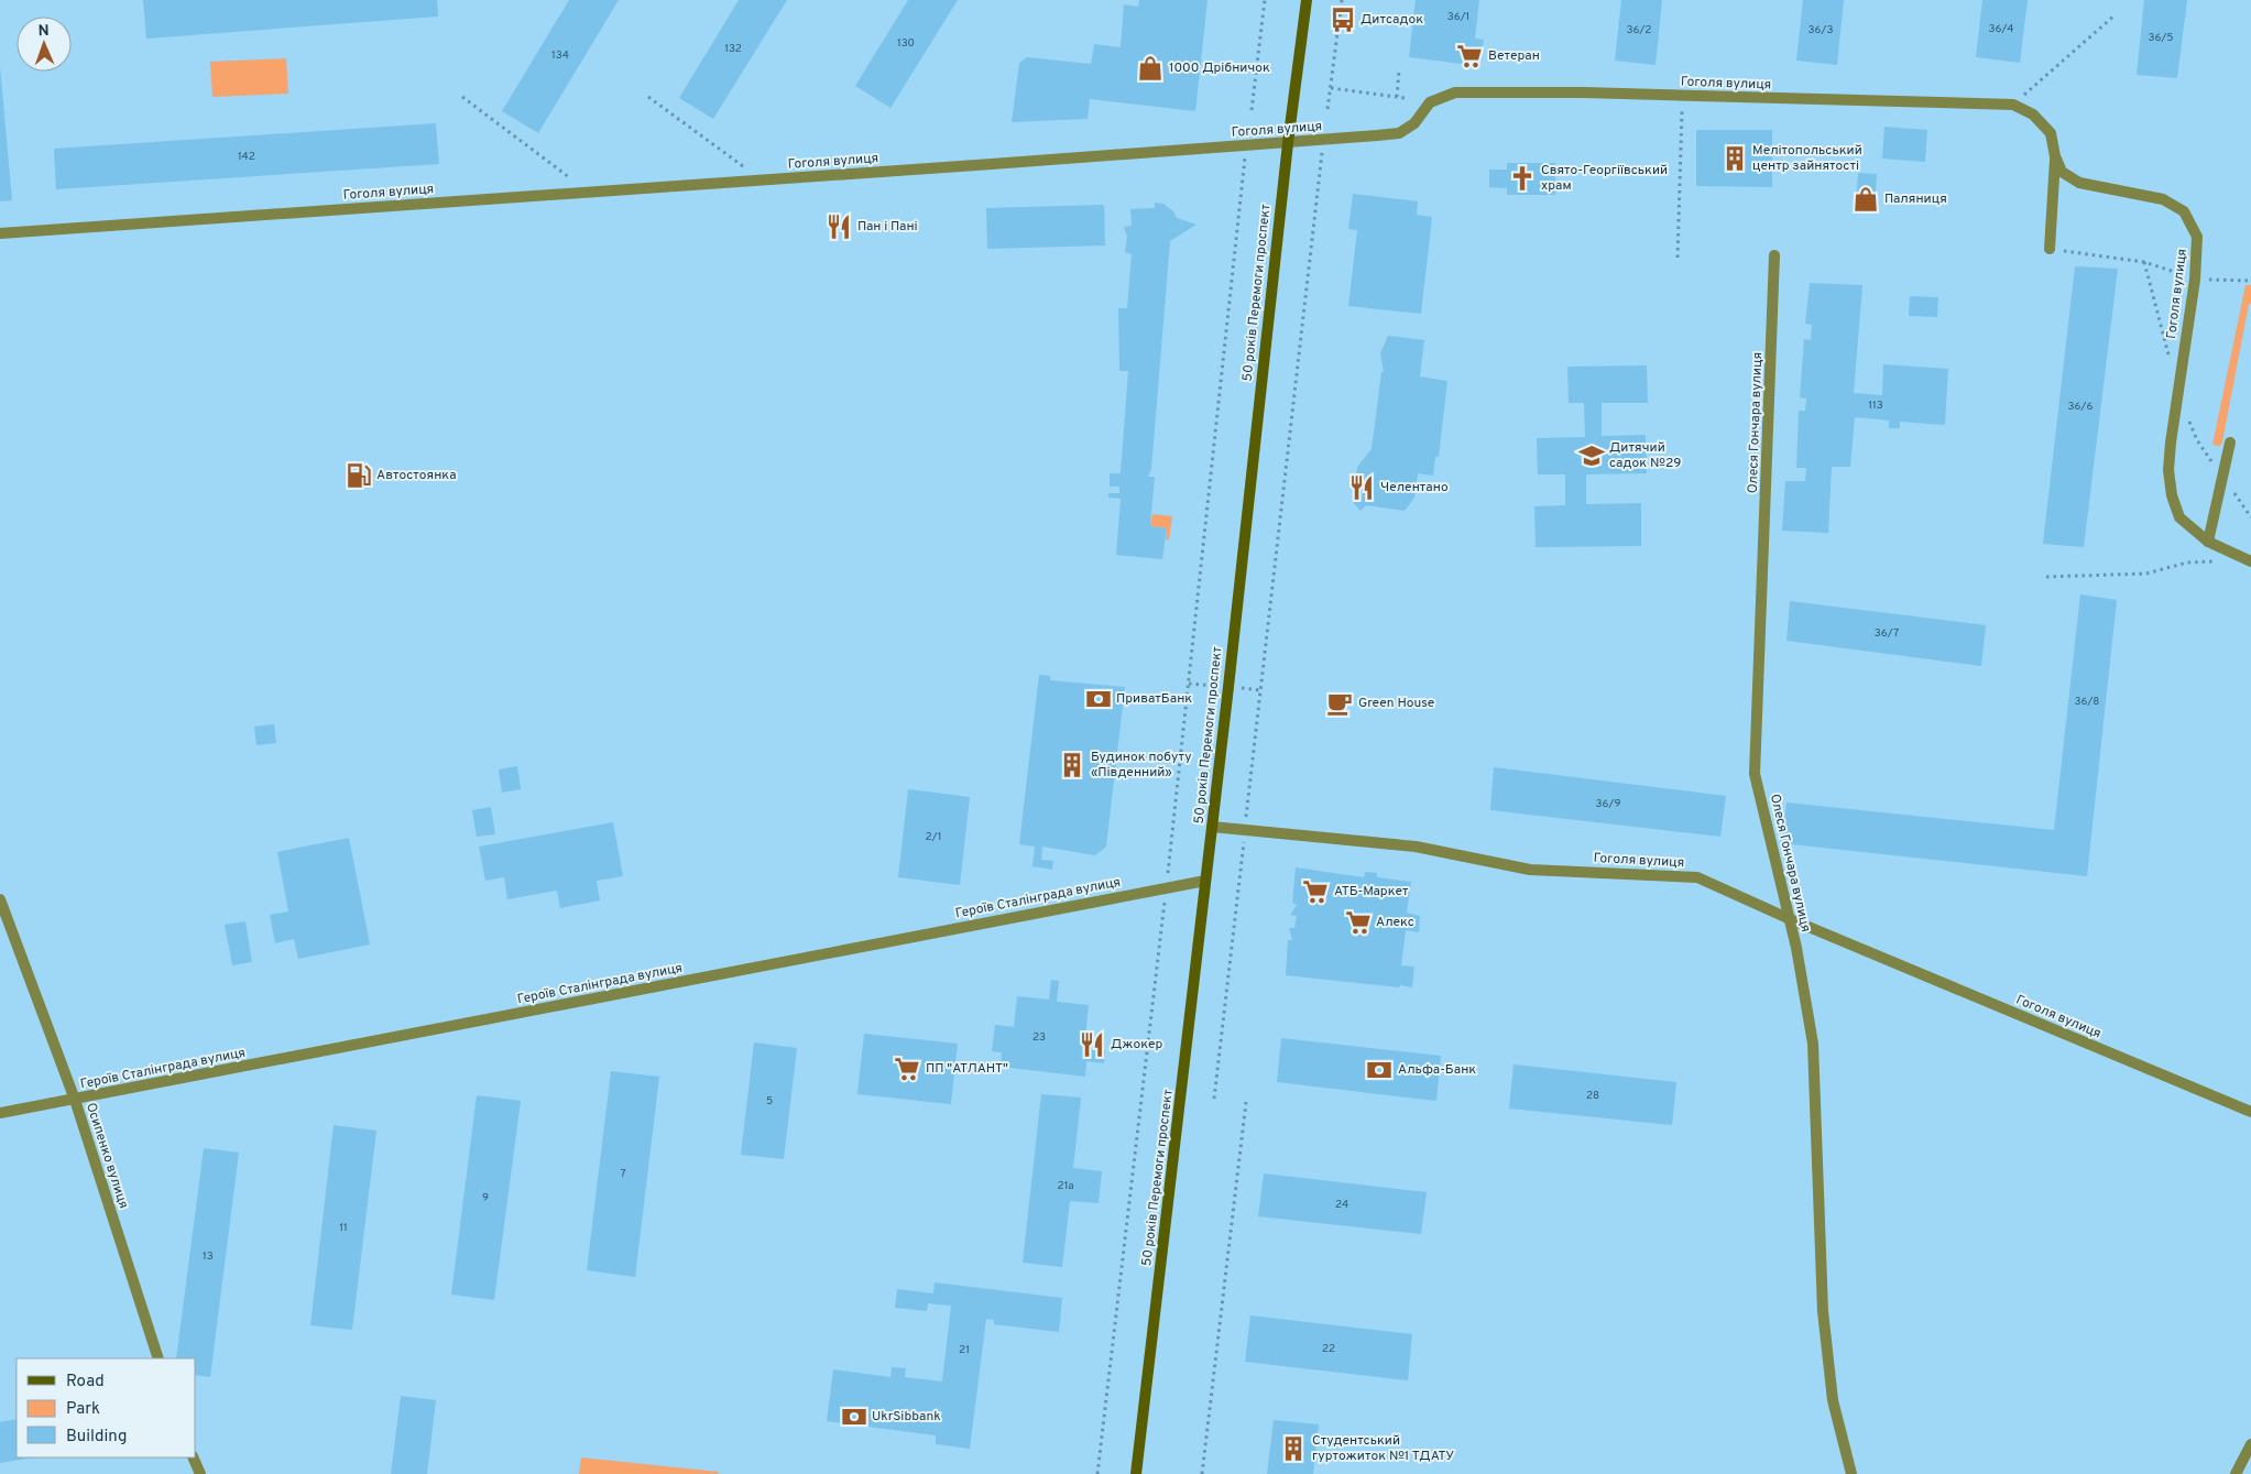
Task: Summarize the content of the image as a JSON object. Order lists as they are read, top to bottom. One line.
{"streets":{"main road":["50 років Перемоги проспект"],"street":["Гоголя вулиця","Олеся Гончара вулиця","Героїв Сталінграда вулиця","Осипенко вулиця"]},"crossings":[["Гоголя вулиця","50 років Перемоги проспект"],["Гоголя вулиця","Олеся Гончара вулиця"],["50 років Перемоги проспект","Героїв Сталінграда вулиця"],["Героїв Сталінграда вулиця","Осипенко вулиця"]],"places":{"bus stop":["Дитсадок"],"supermarket":["Ветеран","АТБ-Маркет","Алекс","ПП \"АТЛАНТ\""],"shop":["1000 Дрібничок","Паляниця"],"building":["Мелітопольський центр зайнятості","Будинок побуту «Південний»","Студентський гуртожиток №1 ТДАТУ"],"church":["Свято-Георгіївський храм"],"restaurant":["Пан і Пані","Челентано","Джокер"],"school or university":["Дитячий садок №29"],"fuel station":["Автостоянка"],"bank":["ПриватБанк","Альфа-Банк","UkrSibbank"],"cafe":["Green House"]},"house_numbers":["36/1","36/4","36/2","36/3","36/5","130","132","134","142","113","36/6","36/7","36/8","36/9","2/1","23","28","5","7","21а","9","24","11","13","22","21"],"legend":["Road","Park","Building"],"north":"top"}
